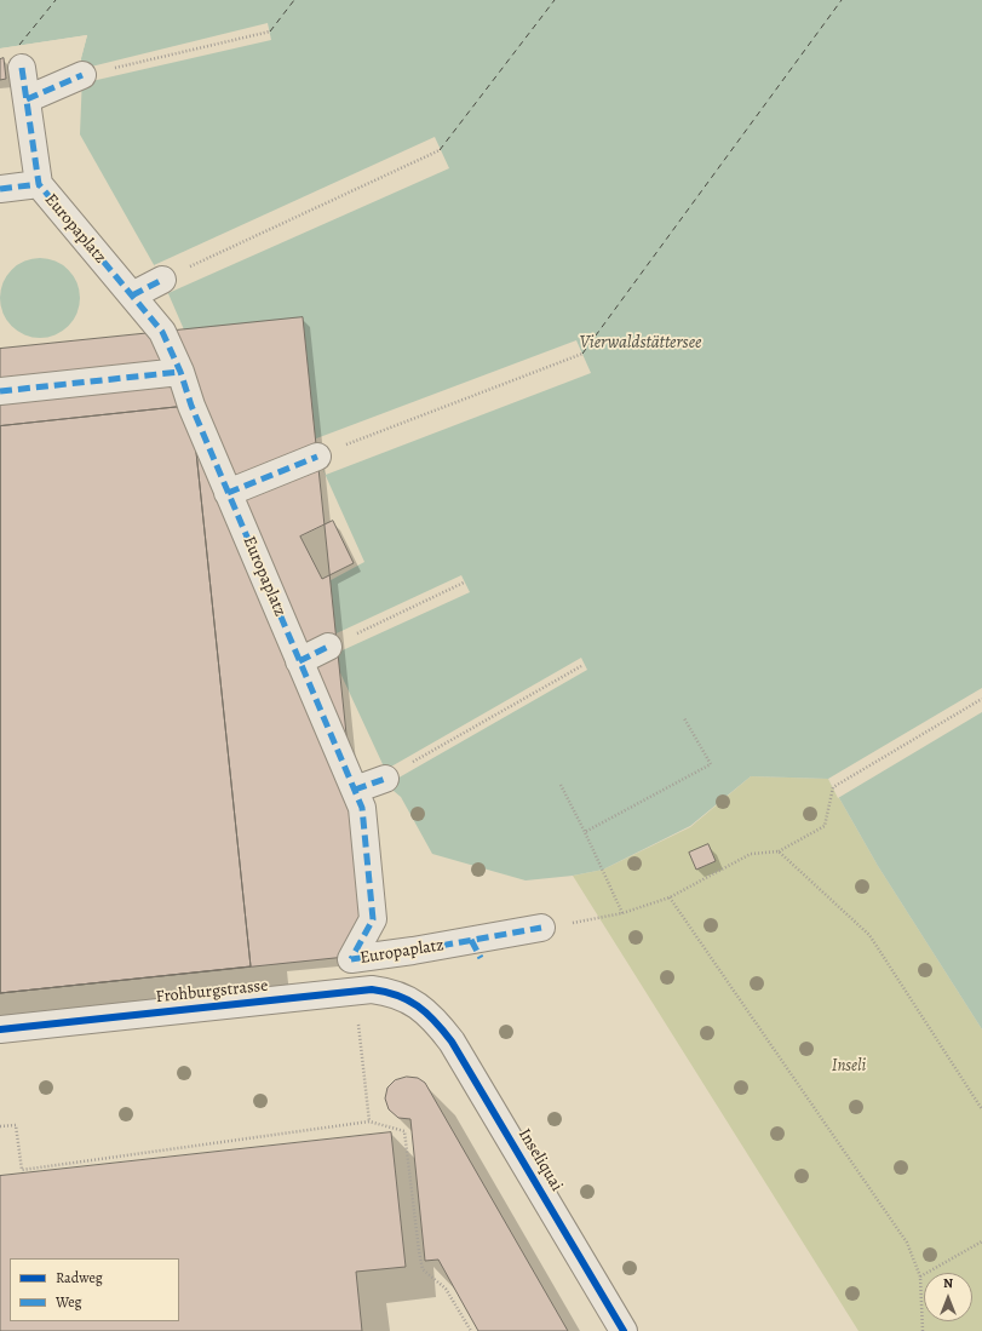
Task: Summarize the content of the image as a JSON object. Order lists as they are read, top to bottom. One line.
{"streets":{"street":["Europaplatz","Frohburgstrasse","Inseliquai"]},"crossings":[["Frohburgstrasse","Inseliquai"]],"water":["Vierwaldstättersee"],"parks":["Inseli"],"legend":["Radweg","Weg"],"north":"top"}
